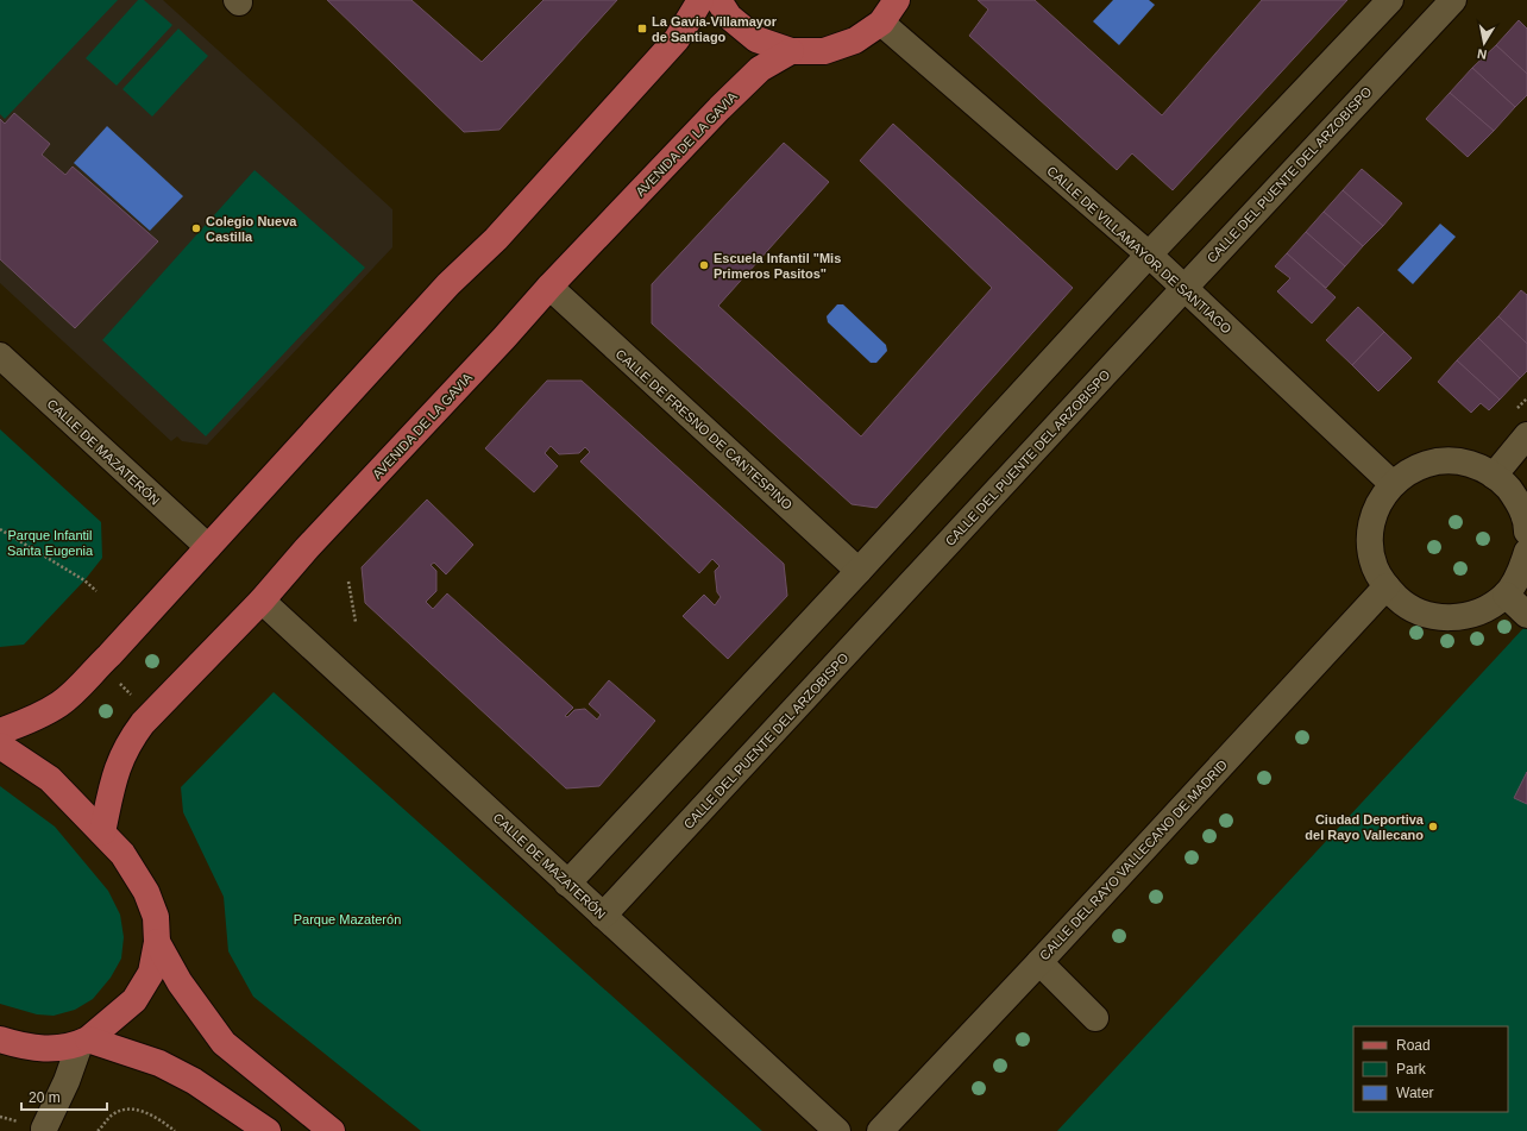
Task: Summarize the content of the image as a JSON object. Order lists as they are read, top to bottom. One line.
{"streets":{"main road":["AVENIDA DE LA GAVIA"],"street":["CALLE DEL PUENTE DEL ARZOBISPO","CALLE DE VILLAMAYOR DE SANTIAGO","CALLE DE FRESNO DE CANTESPINO","CALLE DE MAZATERÓN","CALLE DEL RAYO VALLECANO DE MADRID"]},"crossings":[["AVENIDA DE LA GAVIA","CALLE DE FRESNO DE CANTESPINO"],["AVENIDA DE LA GAVIA","CALLE DE MAZATERÓN"],["CALLE DEL PUENTE DEL ARZOBISPO","CALLE DE VILLAMAYOR DE SANTIAGO"],["CALLE DEL PUENTE DEL ARZOBISPO","CALLE DE MAZATERÓN"]],"parks":["Parque Infantil Santa Eugenia","Parque Mazaterón"],"places":{"transit":["La Gavia-Villamayor de Santiago"],"other":["Colegio Nueva Castilla","Escuela Infantil \"Mis Primeros Pasitos\"","Ciudad Deportiva del Rayo Vallecano"]},"legend":["Road","Park","Water"],"scale_bar":"20 m","north":"bottom"}
